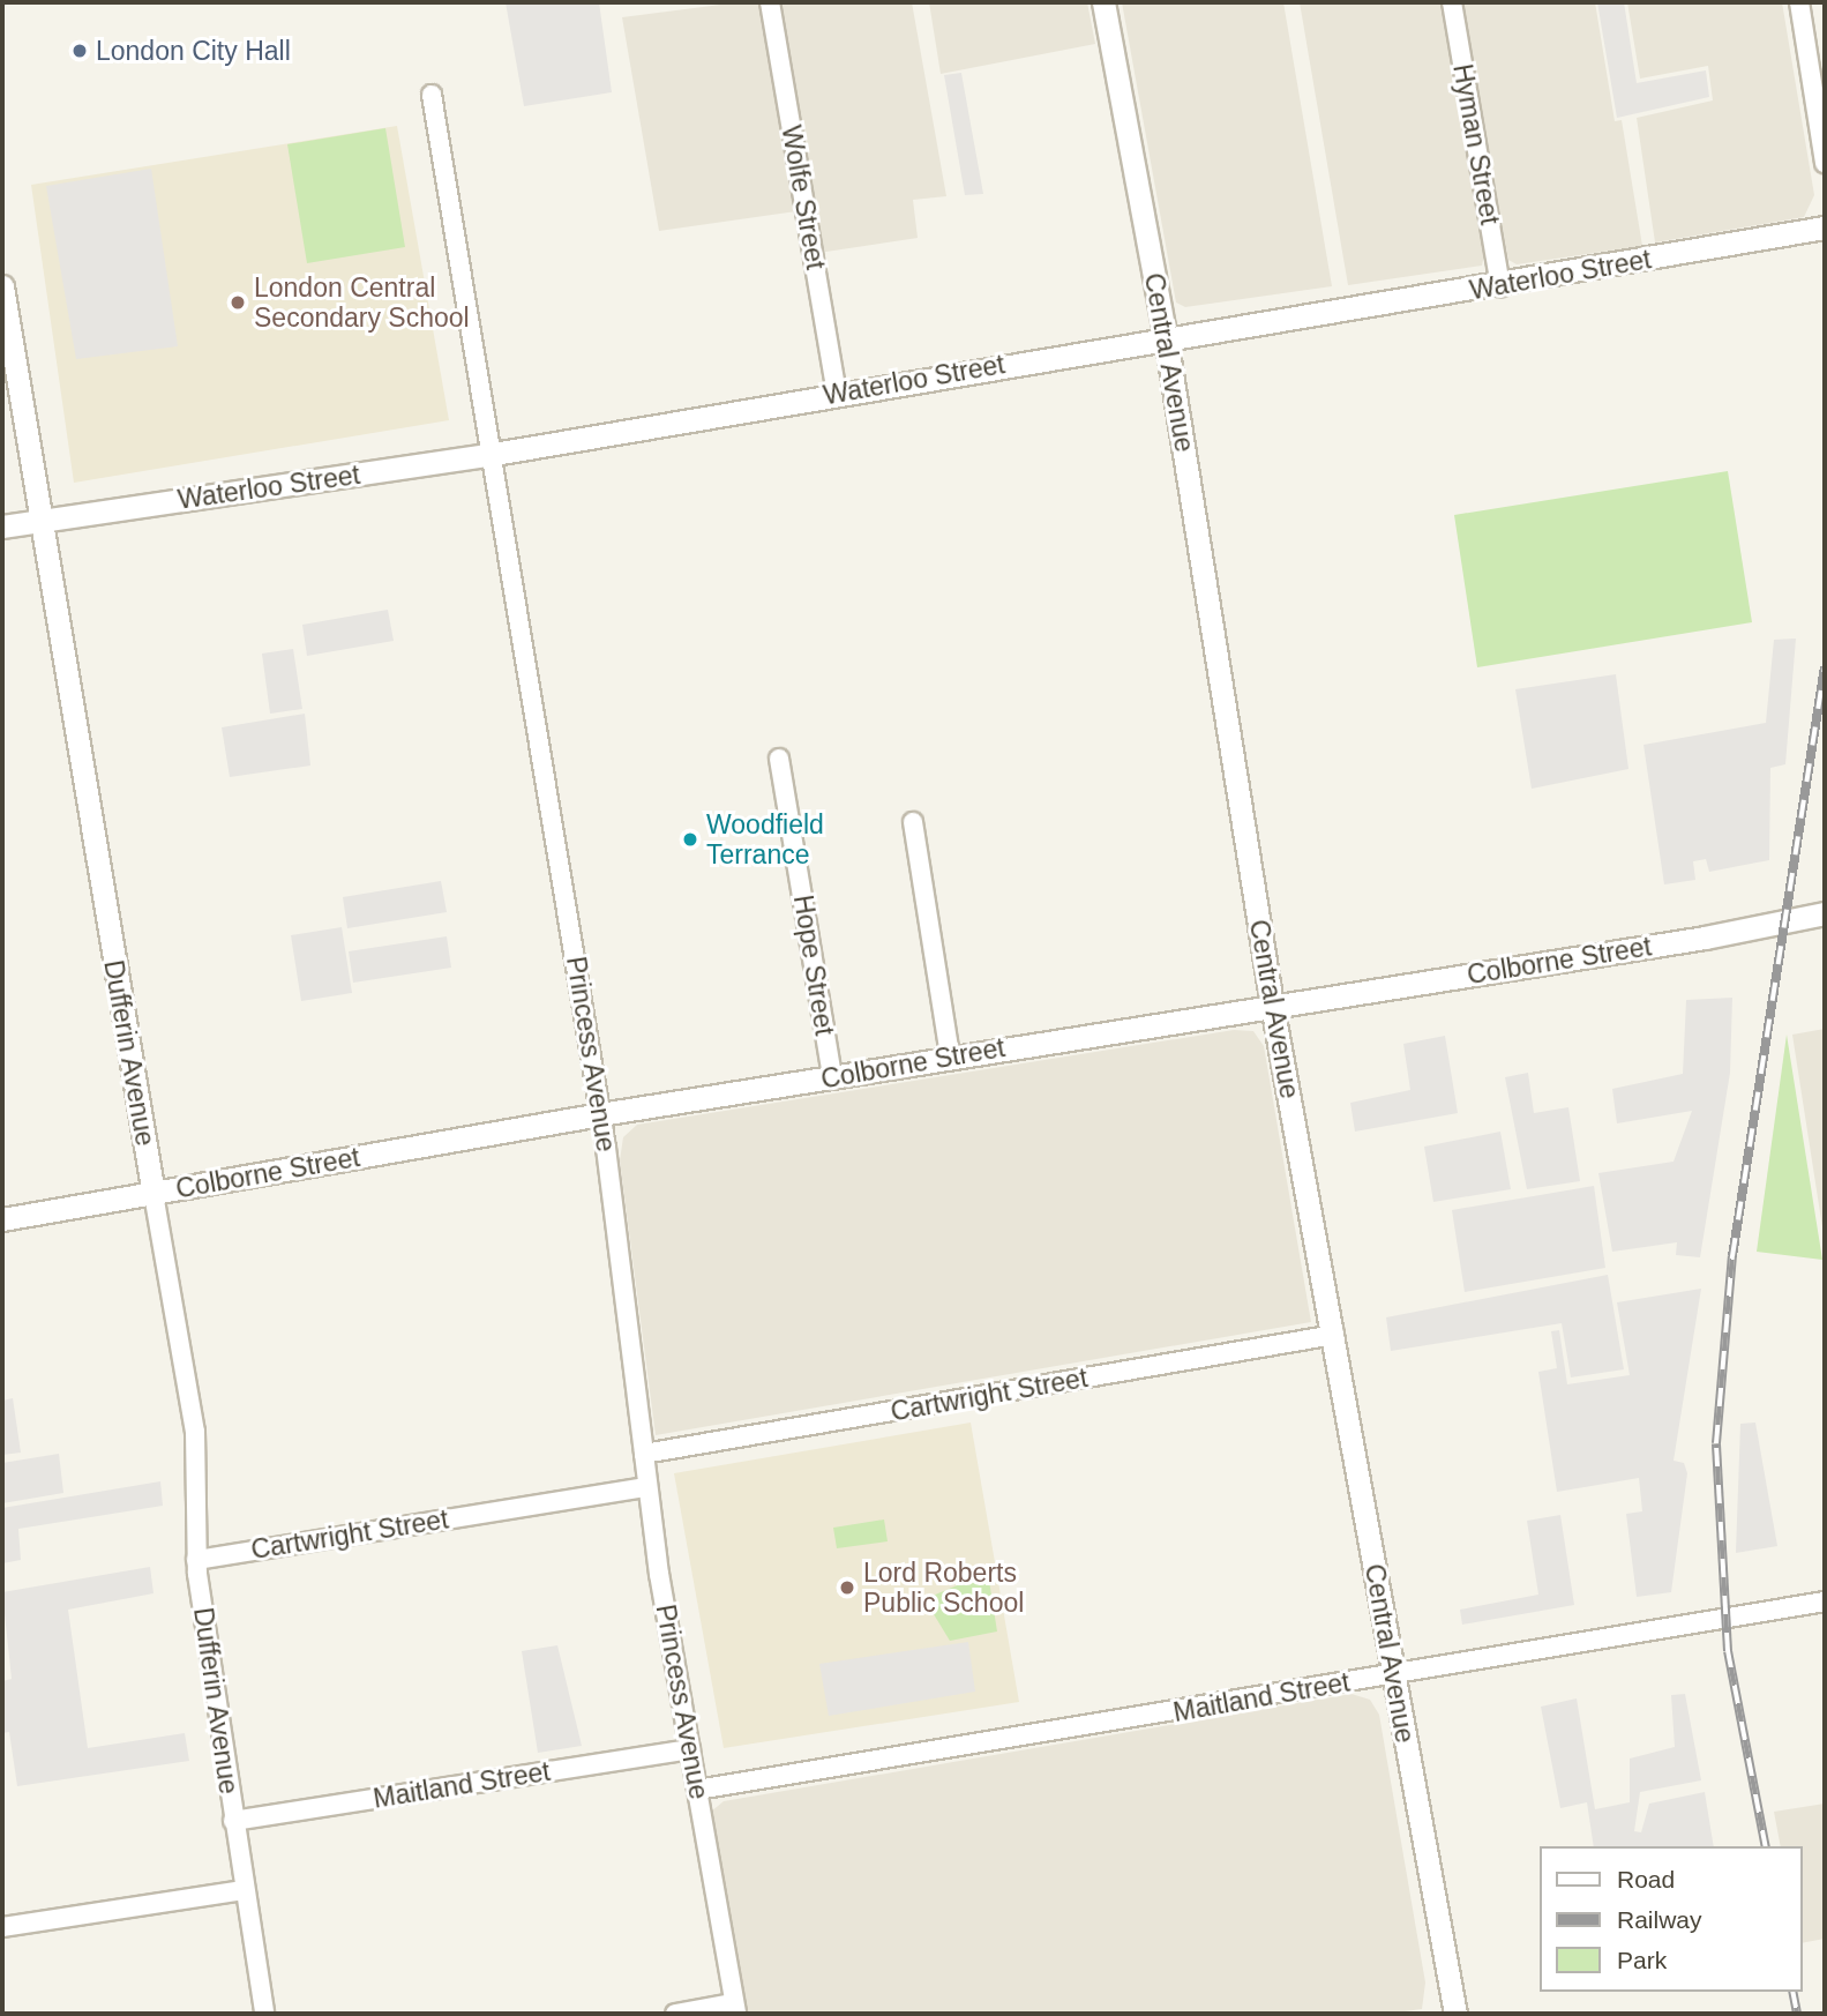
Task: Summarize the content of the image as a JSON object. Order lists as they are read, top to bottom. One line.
{"streets":{"street":["Hyman Street","Wolfe Street","Waterloo Street","Central Avenue","Colborne Street","Hope Street","Dufferin Avenue","Princess Avenue","Cartwright Street","Maitland Street"]},"crossings":[["Hyman Street","Waterloo Street"],["Wolfe Street","Waterloo Street"],["Waterloo Street","Central Avenue"],["Waterloo Street","Dufferin Avenue"],["Waterloo Street","Princess Avenue"],["Central Avenue","Colborne Street"],["Central Avenue","Cartwright Street"],["Central Avenue","Maitland Street"],["Colborne Street","Hope Street"],["Colborne Street","Dufferin Avenue"],["Colborne Street","Princess Avenue"],["Dufferin Avenue","Cartwright Street"],["Dufferin Avenue","Maitland Street"],["Princess Avenue","Cartwright Street"],["Princess Avenue","Maitland Street"]],"places":["London City Hall","London Central Secondary School","Woodfield Terrance","Lord Roberts Public School"],"legend":["Road","Railway","Park"]}
